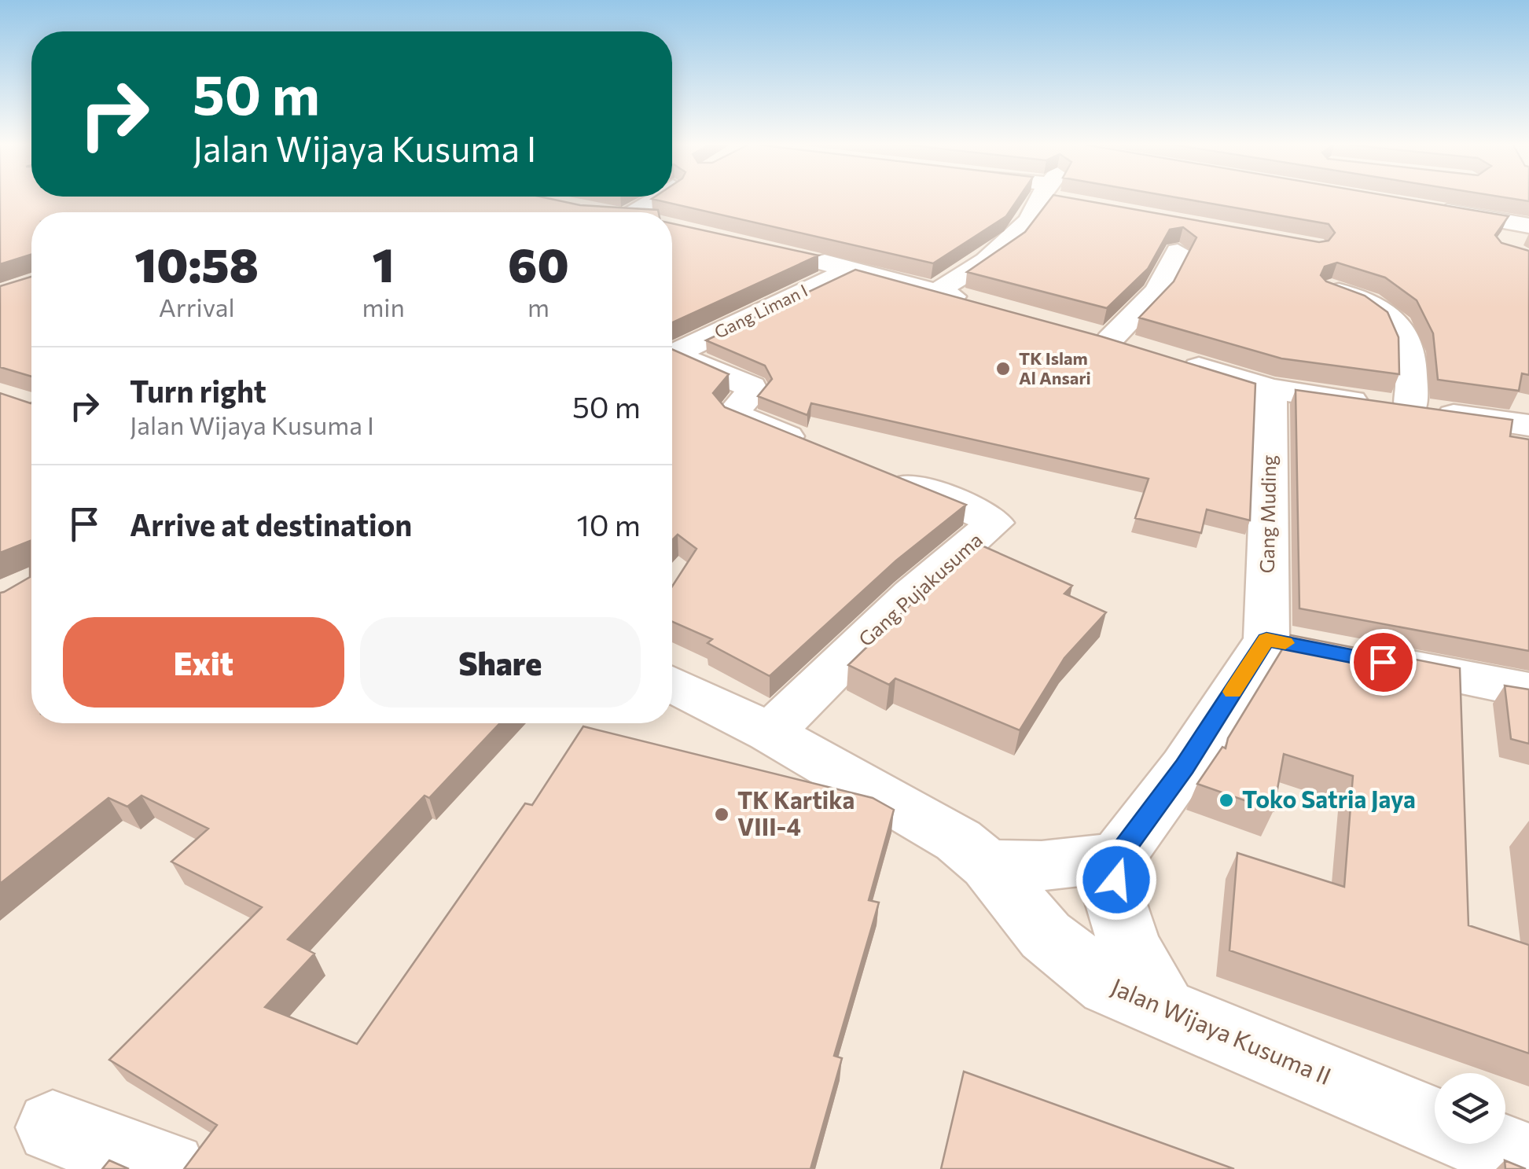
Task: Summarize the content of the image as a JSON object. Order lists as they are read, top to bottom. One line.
{"streets":{"street":["Gang Liman I","Gang Muding","Gang Pujakusuma","Jalan Wijaya Kusuma II"]},"crossings":[["Gang Pujakusuma","Jalan Wijaya Kusuma II"]],"places":["TK Islam Al Ansari","Toko Satria Jaya","TK Kartika VIII-4"],"page":{"turn":["50 m","Jalan Wijaya Kusuma I"],"eta":["10:58","Arrival","1","min","60","m"],"list":[{"name":"Turn right","note":"Jalan Wijaya Kusuma I","value":"50 m"},{"name":"Arrive at destination","value":"10 m"}],"buttons":["Exit","Share"]}}
